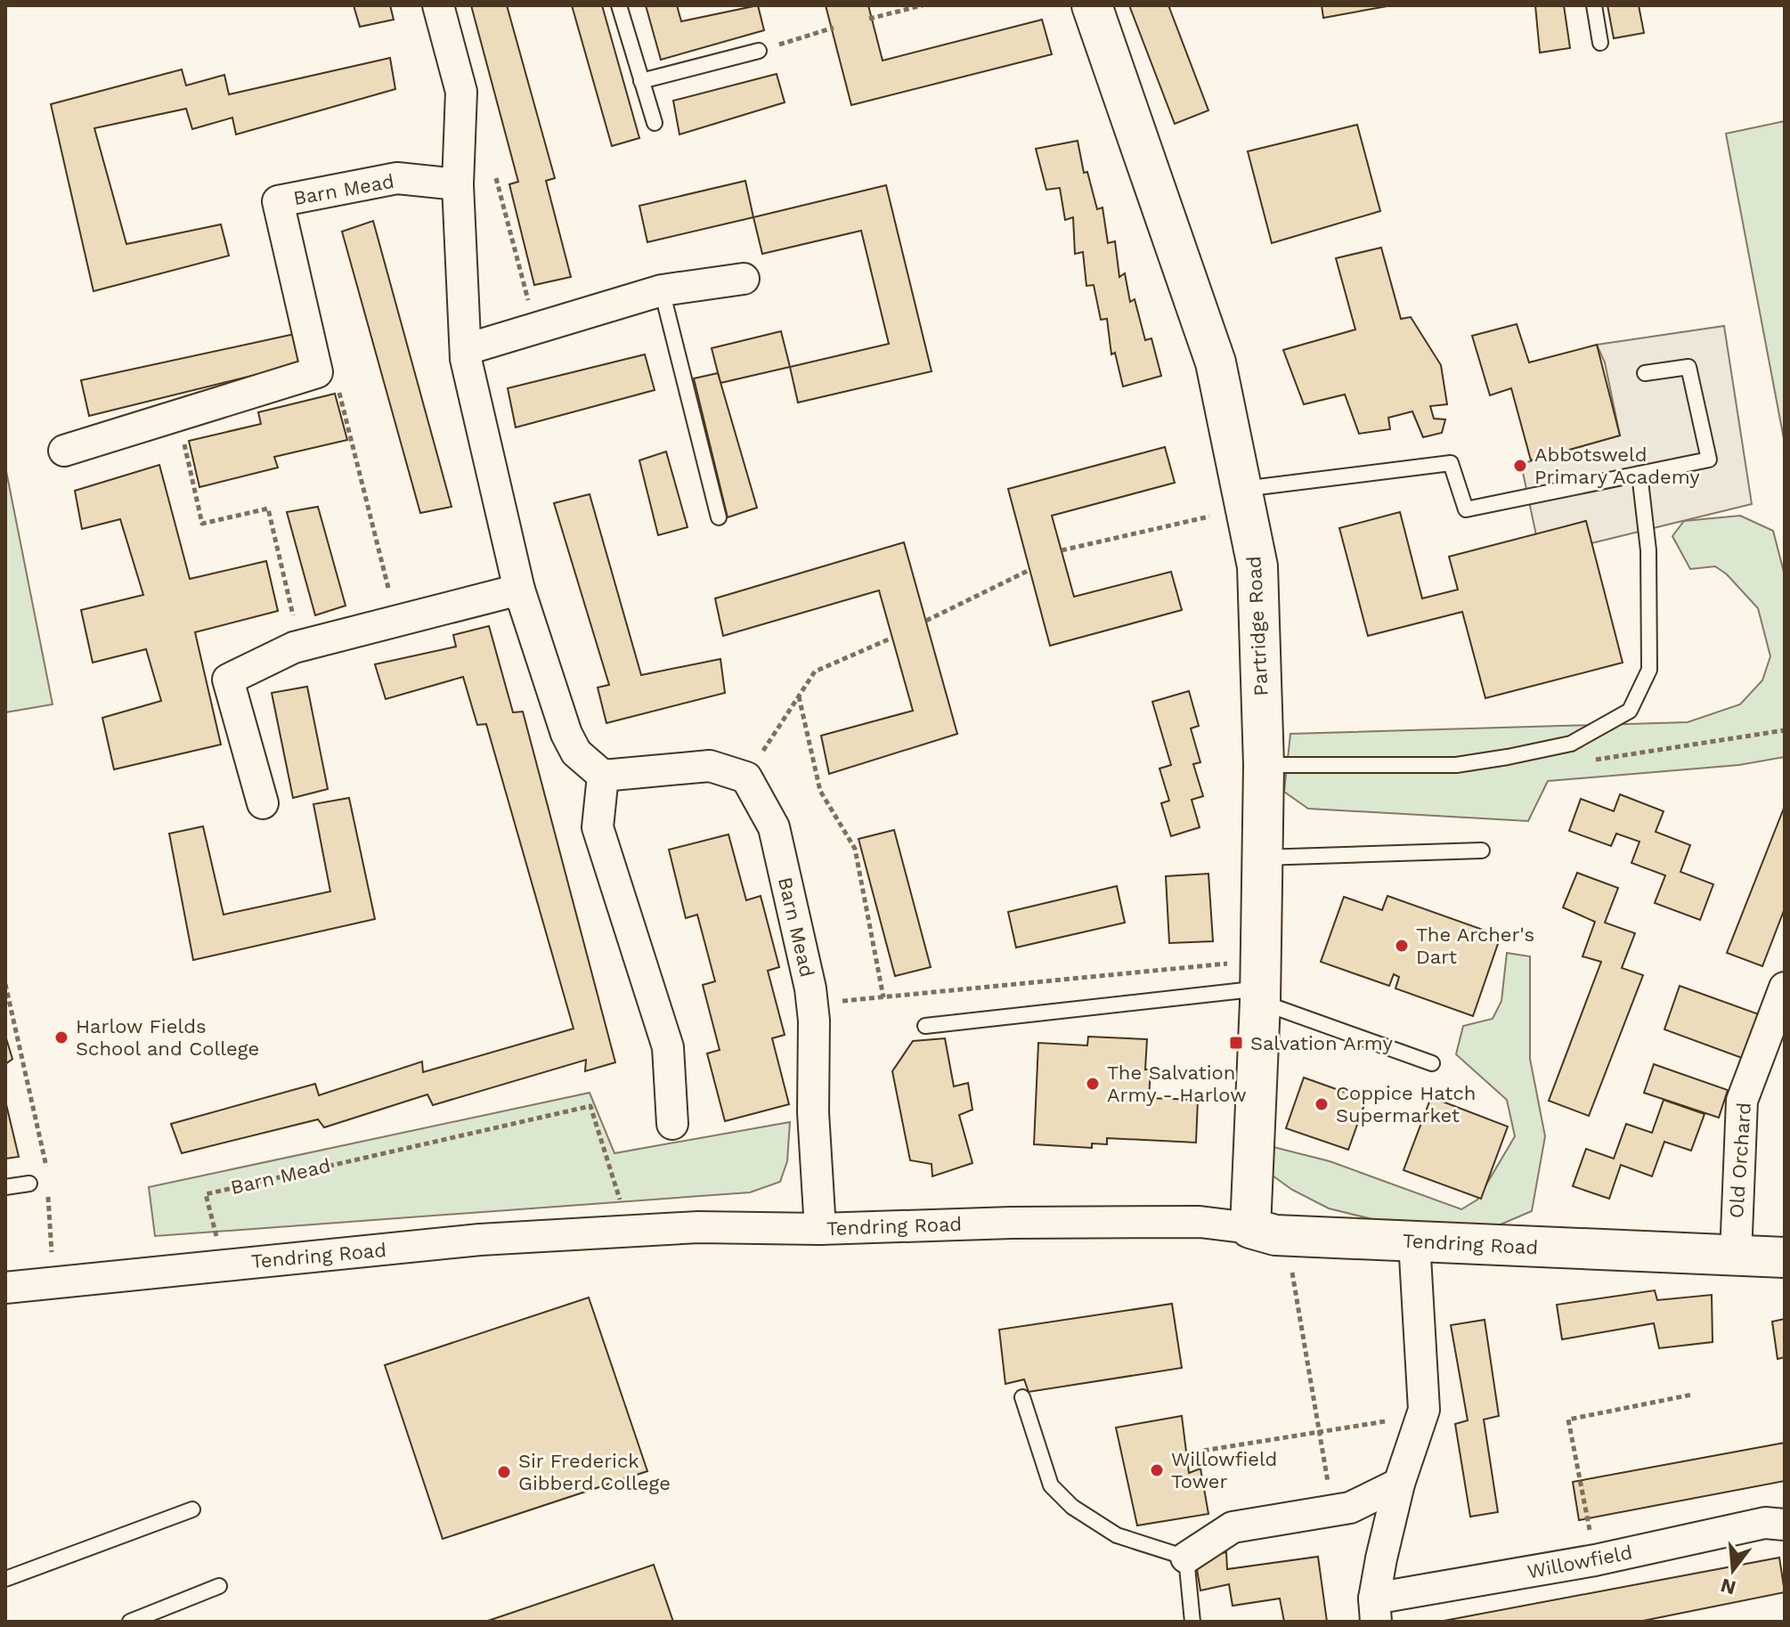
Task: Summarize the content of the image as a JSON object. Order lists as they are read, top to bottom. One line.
{"streets":{"street":["Barn Mead","Partridge Road","Old Orchard","Tendring Road","Willowfield"]},"crossings":[["Barn Mead","Tendring Road"],["Partridge Road","Tendring Road"],["Old Orchard","Tendring Road"],["Tendring Road","Willowfield"]],"places":{"other":["Abbotsweld Primary Academy","The Archer's Dart","Harlow Fields School and College","The Salvation Army - Harlow","Coppice Hatch Supermarket","Willowfield Tower","Sir Frederick Gibberd College"],"transit":["Salvation Army"]},"north":"bottom"}
